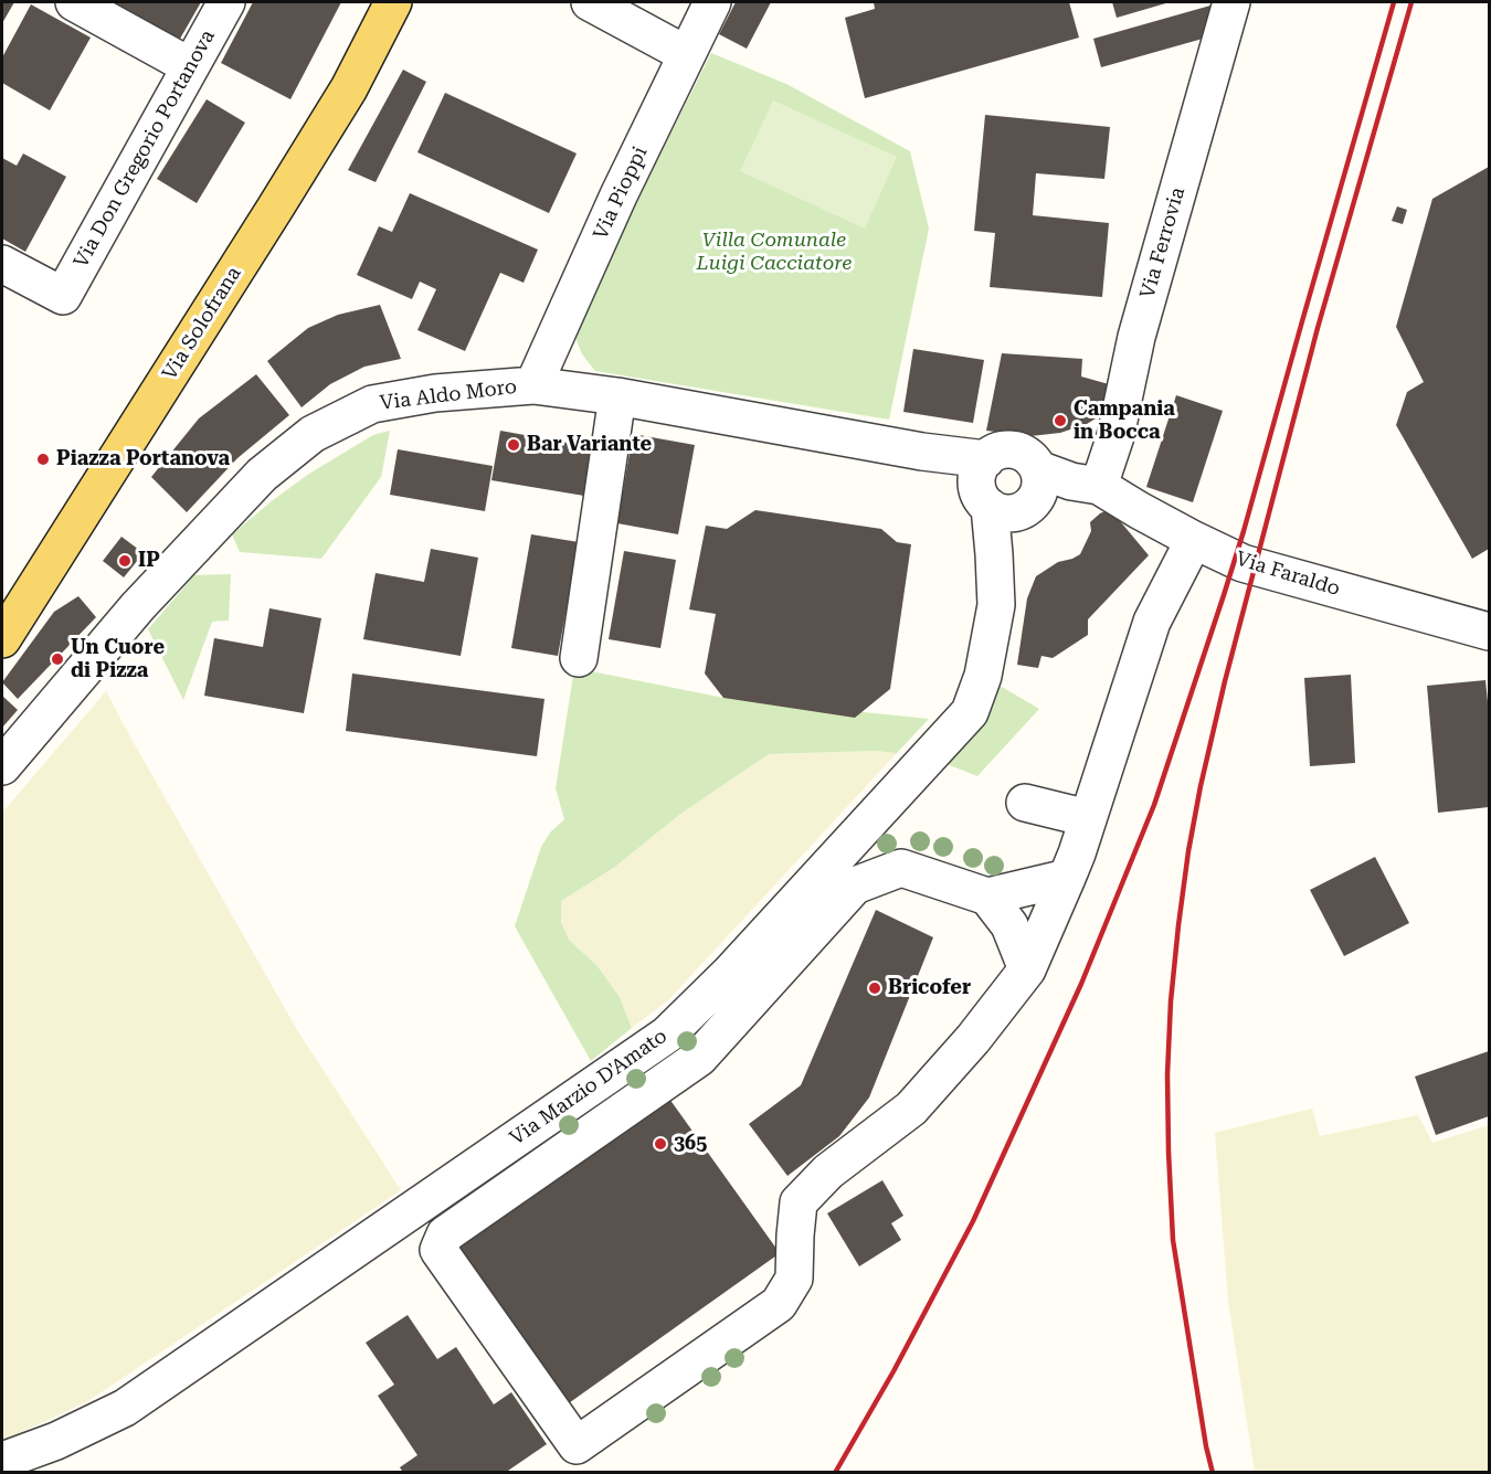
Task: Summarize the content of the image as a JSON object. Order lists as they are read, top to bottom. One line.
{"streets":{"main road":["Via Solofrana"],"street":["Via Don Gregorio Portanova","Via Pioppi","Via Ferrovia","Via Aldo Moro","Via Faraldo","Via Marzio D'Amato"]},"crossings":[["Via Pioppi","Via Aldo Moro"],["Via Ferrovia","Via Aldo Moro"],["Via Ferrovia","Via Faraldo"],["Via Ferrovia","Via Marzio D'Amato"],["Via Aldo Moro","Via Faraldo"]],"parks":["Villa Comunale Luigi Cacciatore"],"places":["Campania in Bocca","Bar Variante","Piazza Portanova","IP","Un Cuore di Pizza","Bricofer","365"]}
